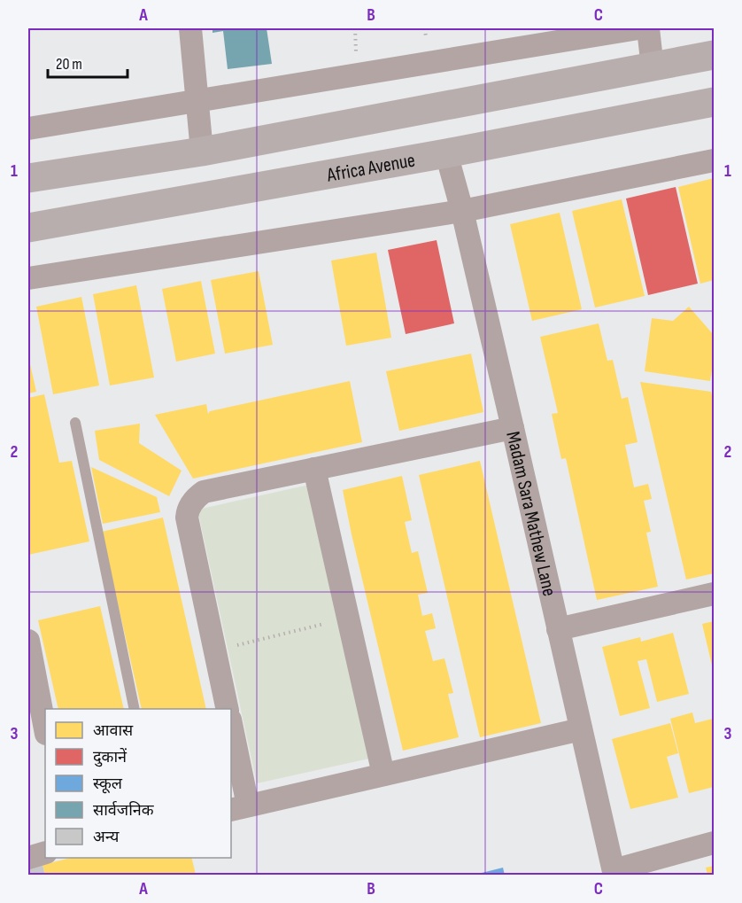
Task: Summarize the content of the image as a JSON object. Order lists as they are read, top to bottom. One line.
{"streets":{"main road":["Africa Avenue"],"street":["Madam Sara Mathew Lane"]},"crossings":[["Africa Avenue","Madam Sara Mathew Lane"]],"legend":["आवास","दुकानें","स्कूल","सार्वजनिक","अन्य"],"scale_bar":"20 m","grid":{"columns":["A","B","C"],"rows":["1","2","3"]}}
